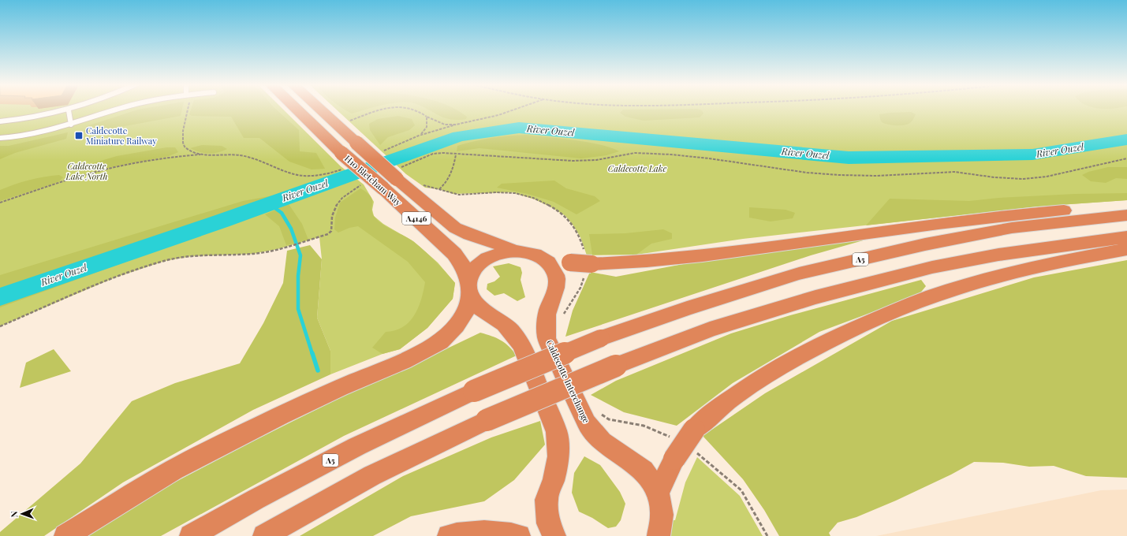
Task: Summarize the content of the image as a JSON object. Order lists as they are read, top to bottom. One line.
{"streets":{"highway":["H10 Bletcham Way","A4146","A5","Caldecotte Interchange"]},"water":["River Ouzel"],"parks":["Caldecotte Lake North","Caldecotte Lake"],"places":{"transit":["Caldecotte Miniature Railway"]},"north":"left"}
